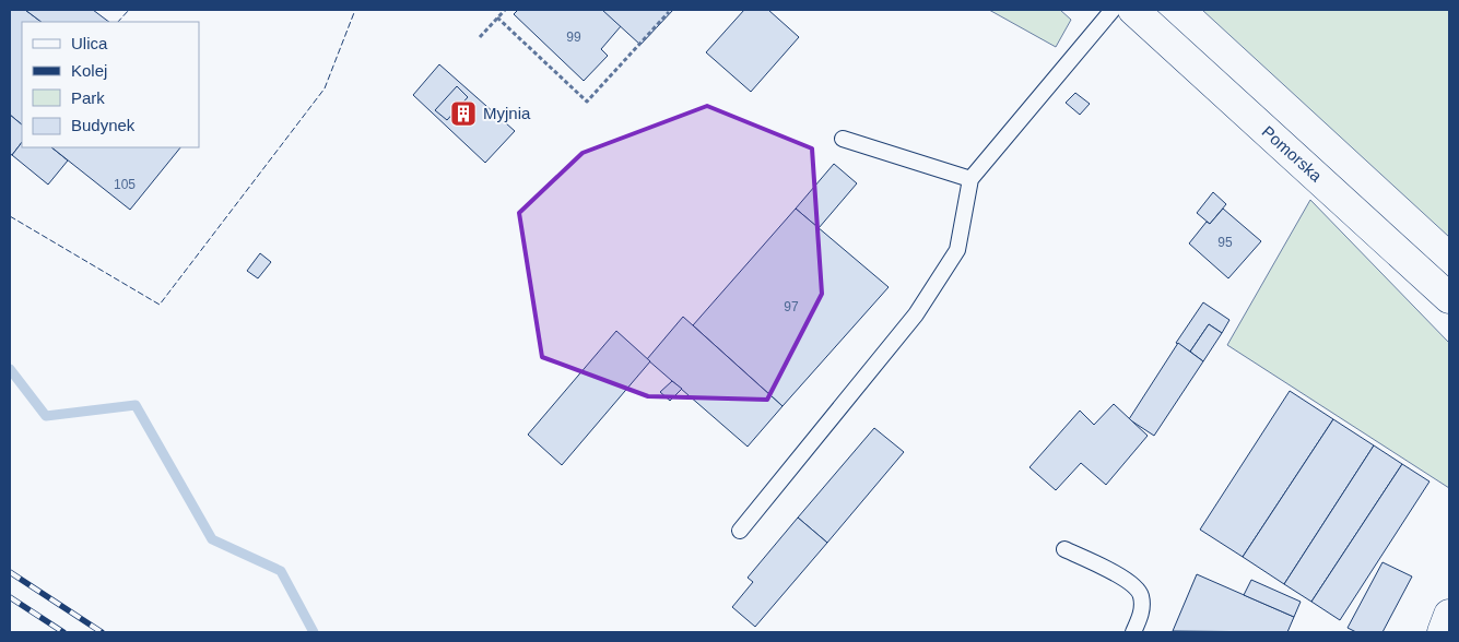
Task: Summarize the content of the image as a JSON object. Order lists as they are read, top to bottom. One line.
{"streets":{"main road":["Pomorska"]},"places":{"building":["Myjnia"]},"house_numbers":["99","105","95","97"],"legend":["Ulica","Kolej","Park","Budynek"]}
